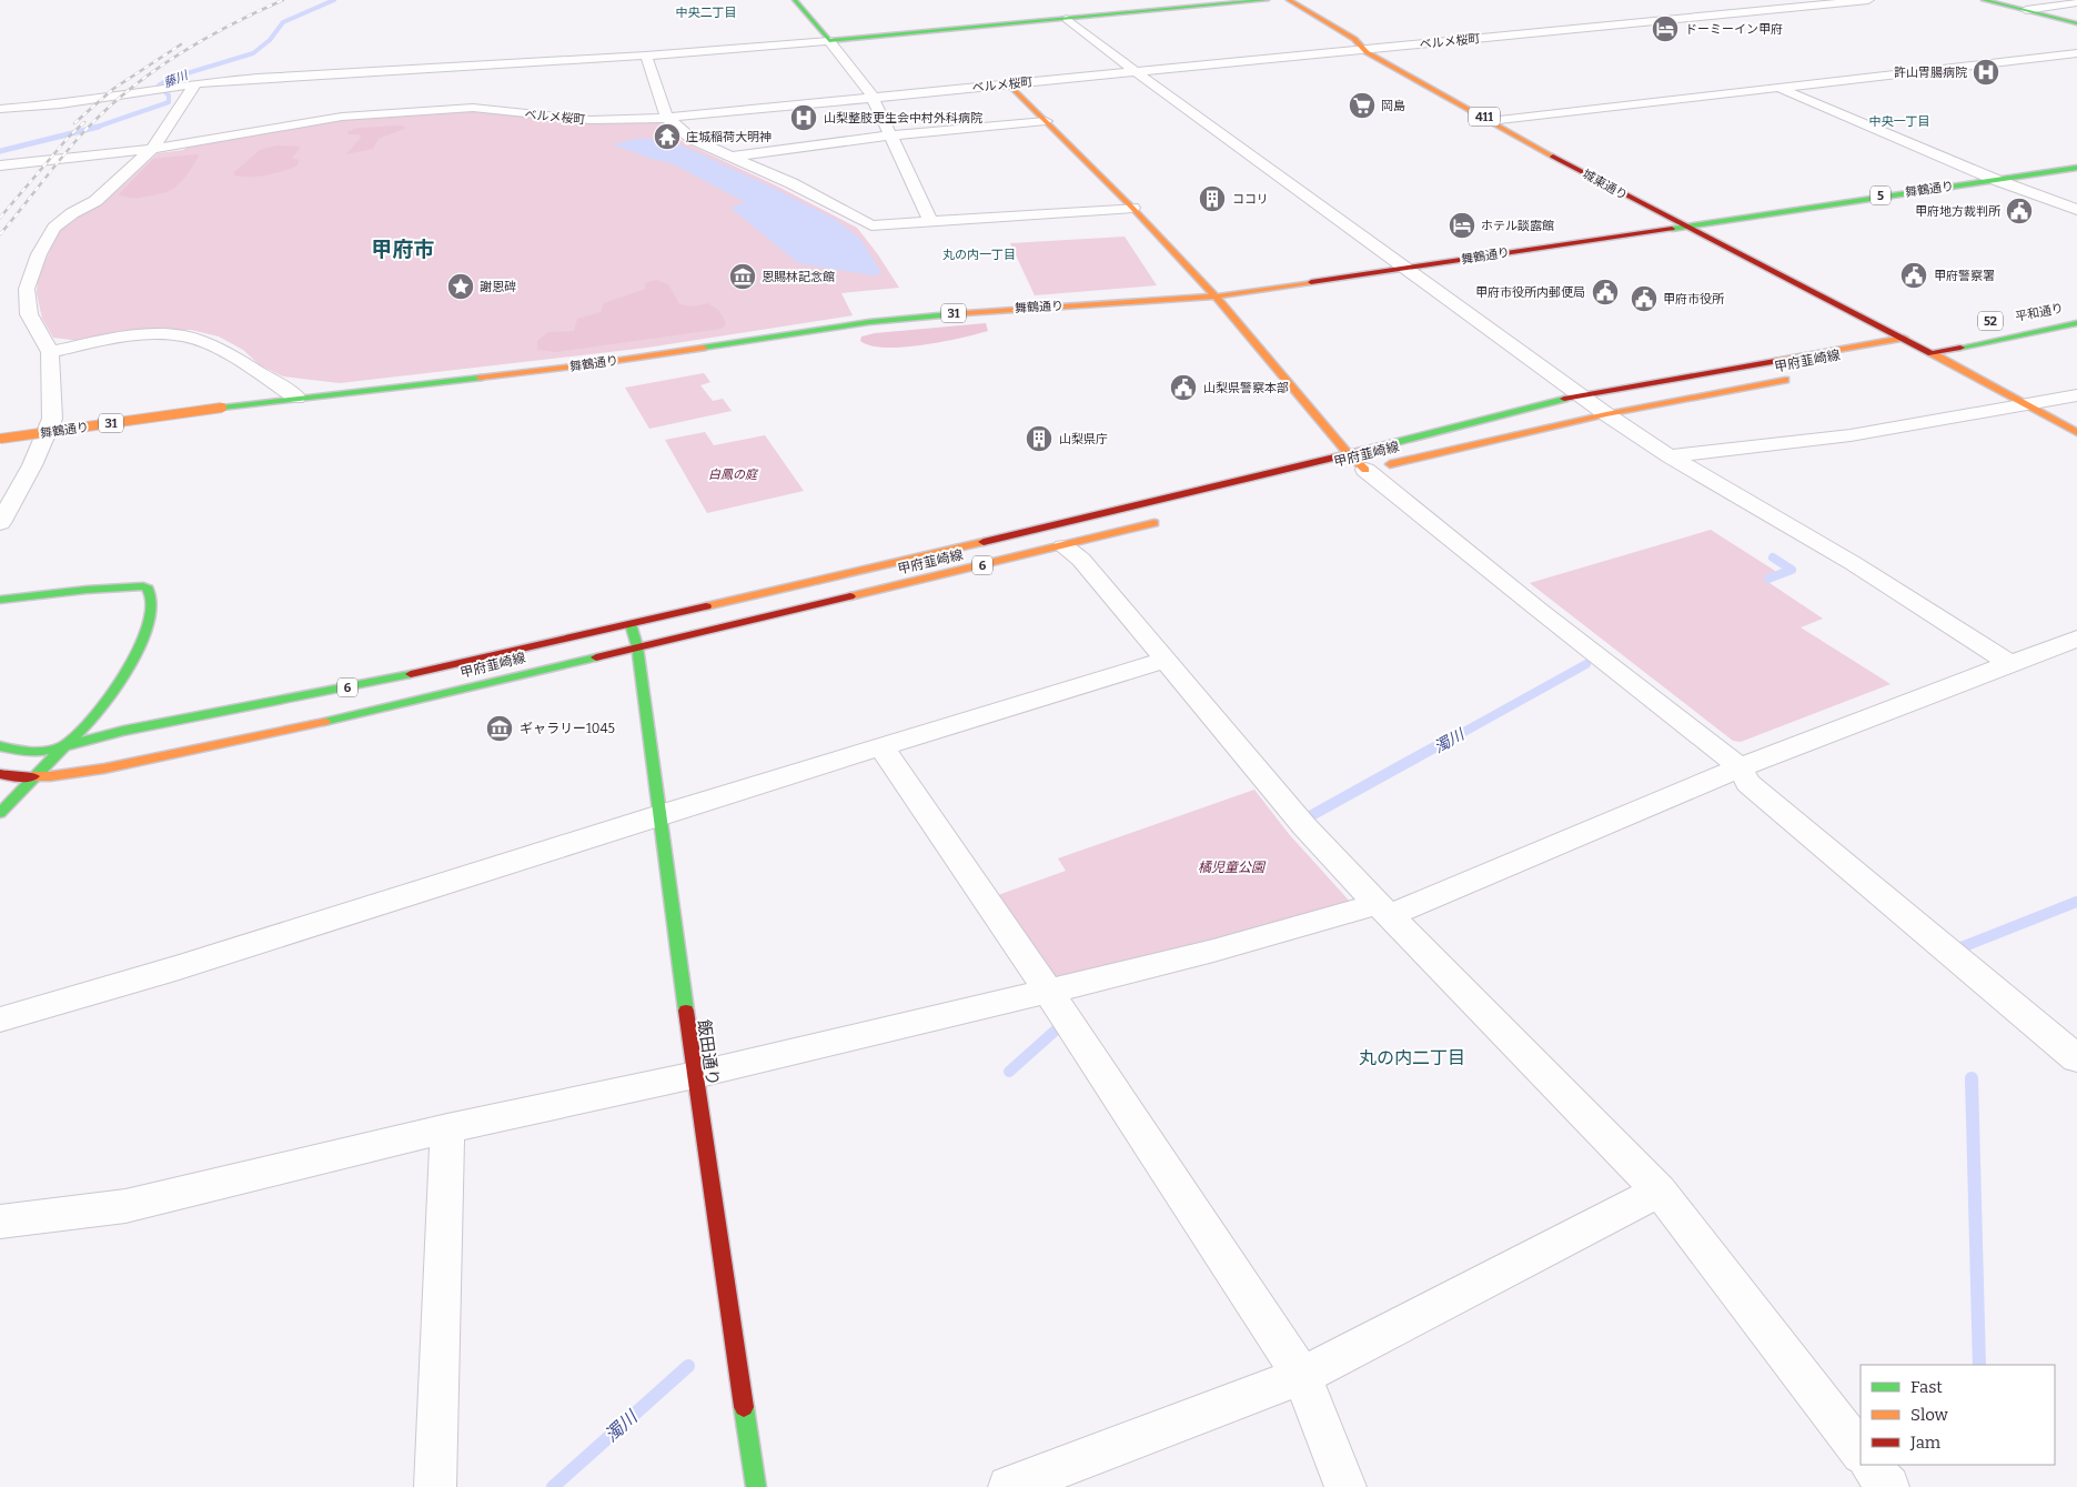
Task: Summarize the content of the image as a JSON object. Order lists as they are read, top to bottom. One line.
{"streets":{"main road":["411","城東通り","舞鶴通り","5","平和通り","31","52","甲府韮崎線","6","飯田通り"],"street":["ベルメ桜町"]},"crossings":[["ベルメ桜町","城東通り"],["城東通り","舞鶴通り"],["城東通り","平和通り"],["城東通り","甲府韮崎線"],["甲府韮崎線","飯田通り"]],"districts":["中央二丁目","中央一丁目","甲府市","丸の内一丁目","丸の内二丁目"],"water":["藤川","濁川"],"parks":["白鳳の庭","橘児童公園"],"places":{"hotel":["ドーミーイン甲府","ホテル談露館"],"hospital":["許山胃腸病院","山梨整肢更生会中村外科病院"],"supermarket":["岡島"],"temple":["庄城稲荷大明神"],"building":["ココリ","山梨県庁"],"public building":["甲府地方裁判所","甲府警察署","甲府市役所内郵便局","甲府市役所","山梨県警察本部"],"museum":["恩賜林記念館","ギャラリー1045"],"place":["謝恩碑"]},"legend":["Fast","Slow","Jam"]}
